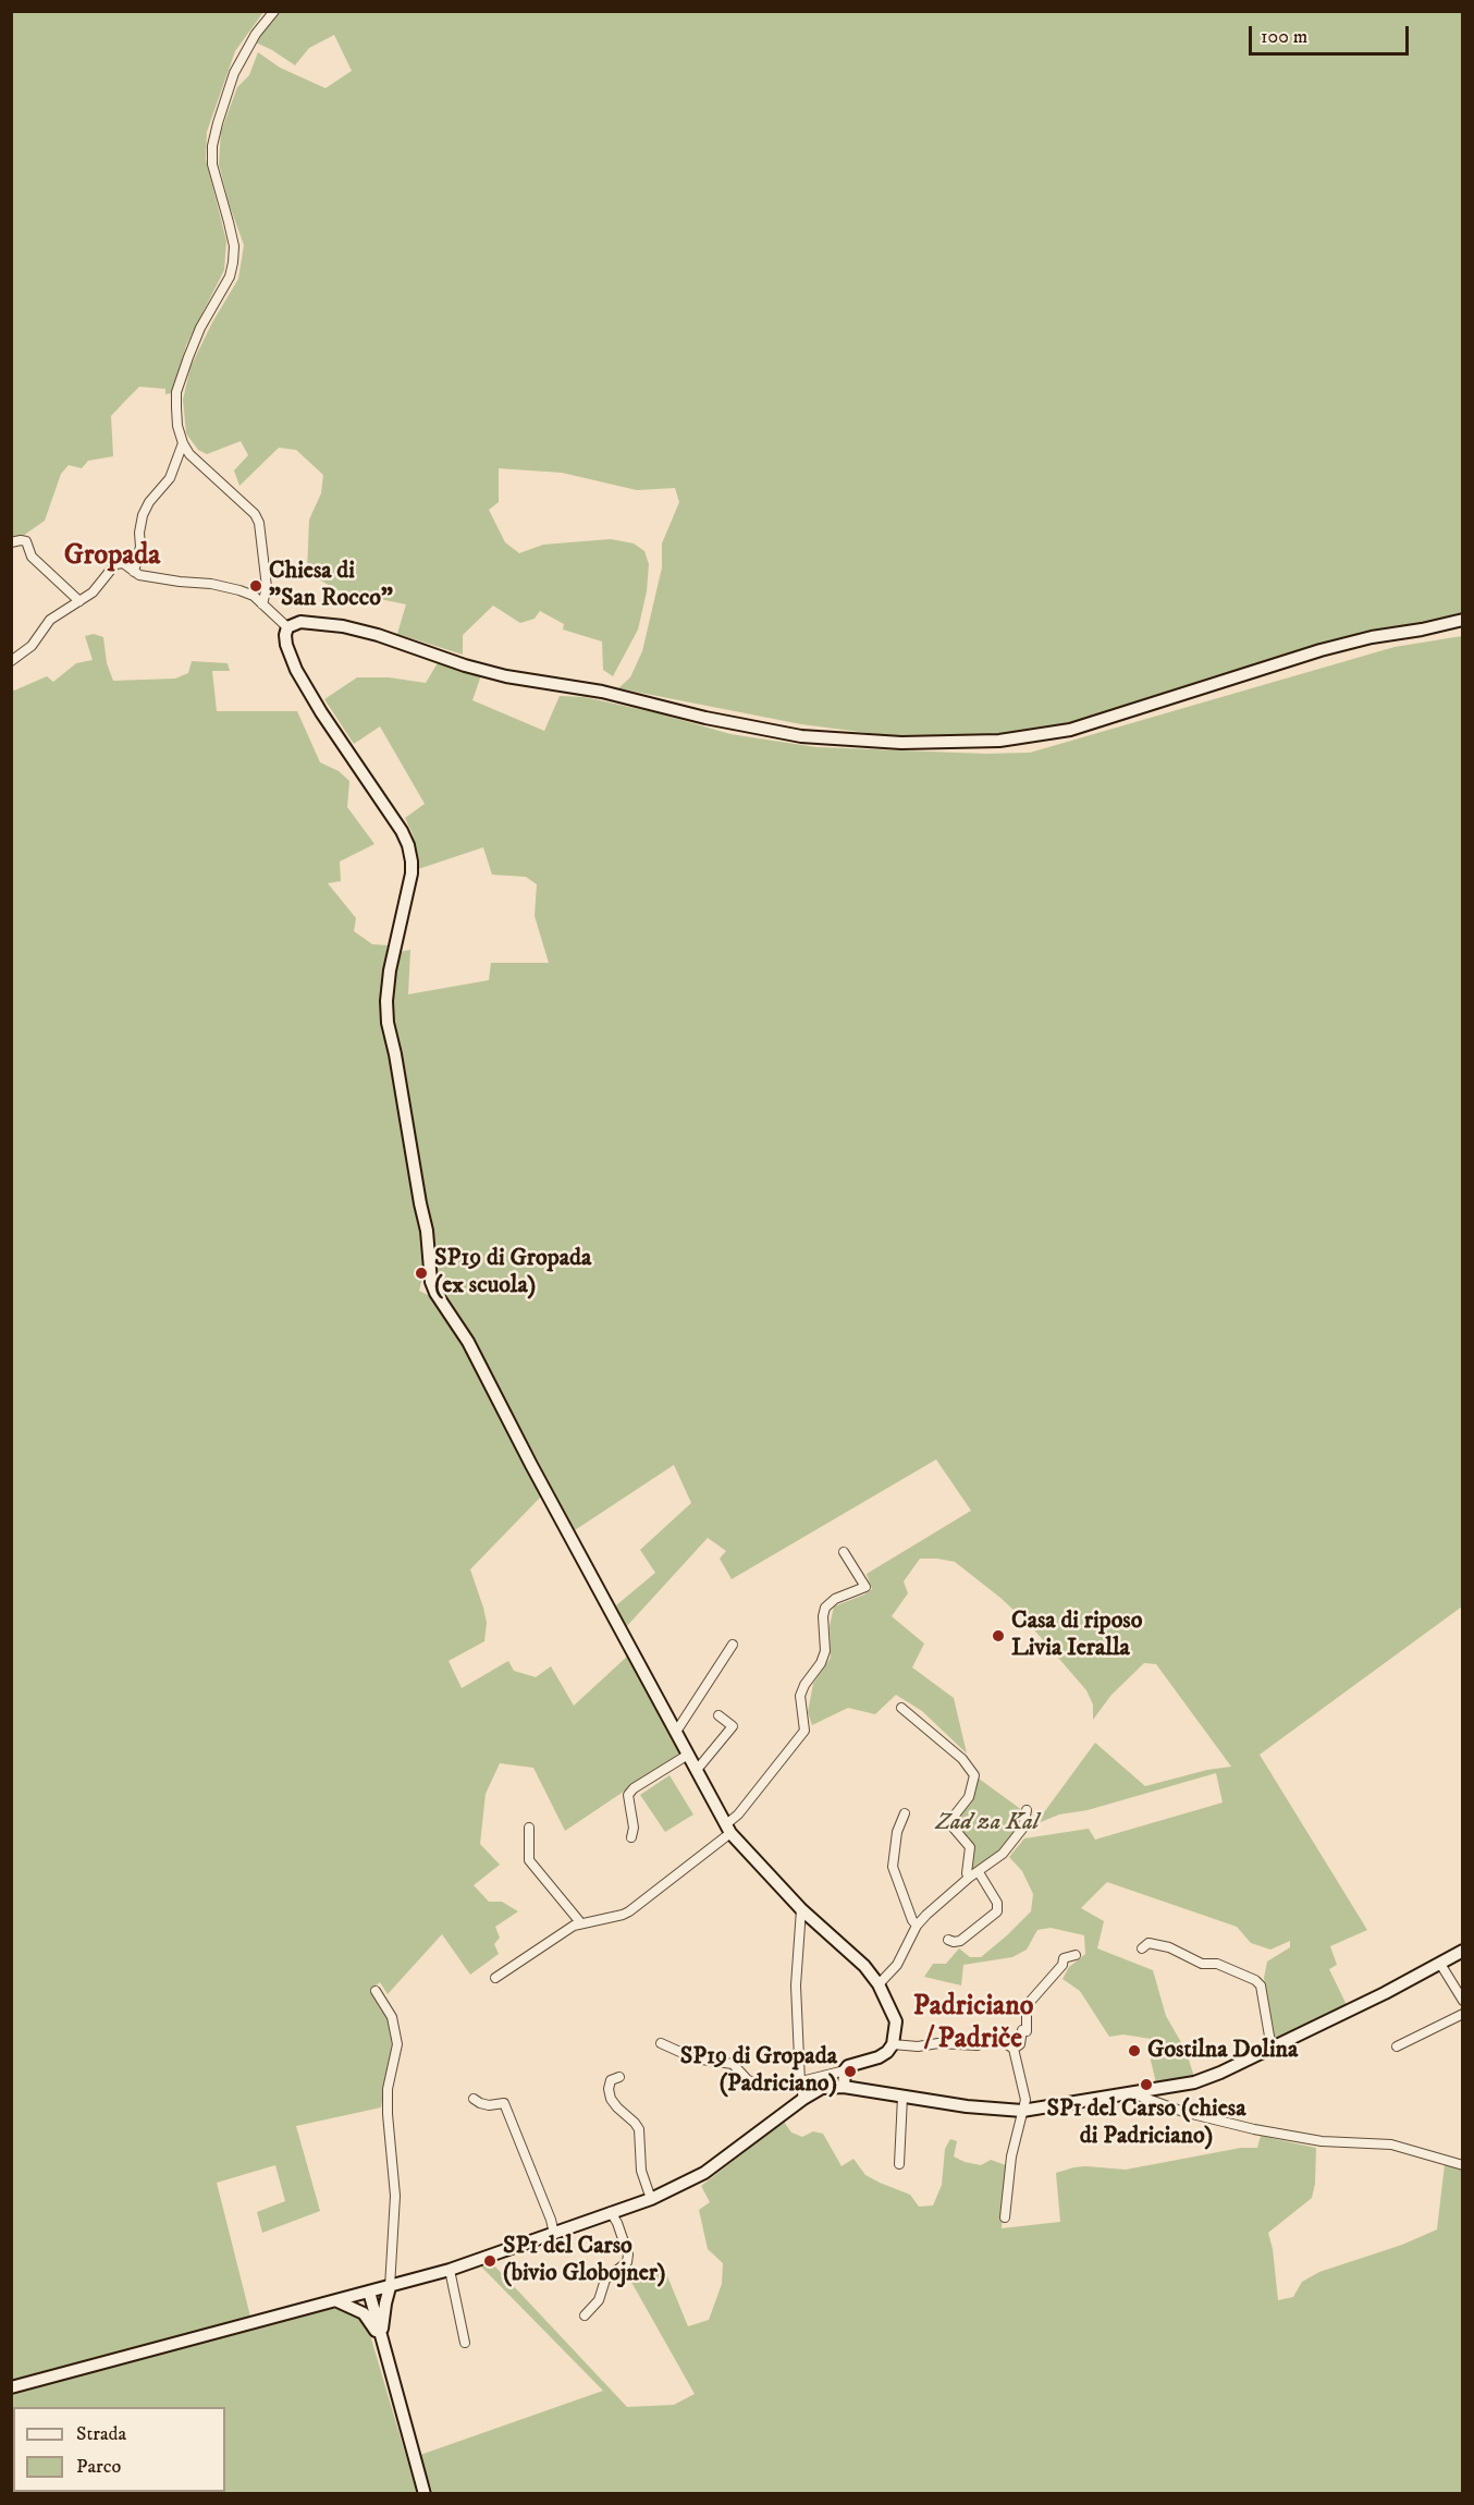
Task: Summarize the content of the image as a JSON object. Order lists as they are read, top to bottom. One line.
{"districts":["Gropada","Padriciano / Padriče"],"parks":["Zad za Kal"],"places":["Chiesa di \"San Rocco\"","SP19 di Gropada (ex scuola)","Casa di riposo Livia Ieralla","Gostilna Dolina","SP19 di Gropada (Padriciano)","SP1 del Carso (chiesa di Padriciano)","SP1 del Carso (bivio Globojner)"],"legend":["Strada","Parco"],"scale_bar":"100 m"}
